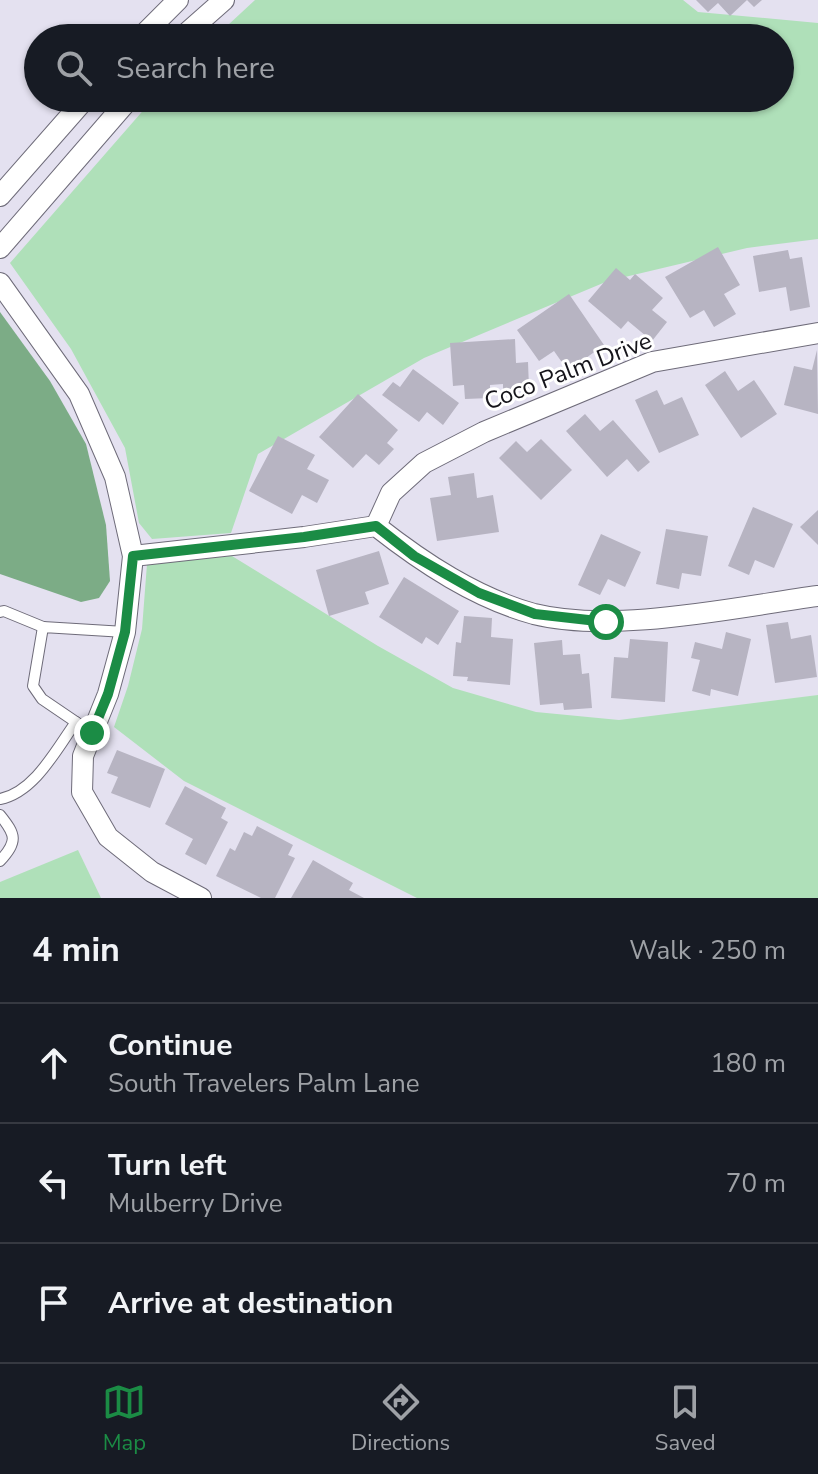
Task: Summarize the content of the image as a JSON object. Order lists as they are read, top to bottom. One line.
{"streets":{"street":["Coco Palm Drive"]},"page":{"search":"Search here","heading":["4 min","Walk · 250 m"],"list":[["Continue","South Travelers Palm Lane","180 m"],["Turn left","Mulberry Drive","70 m"],"Arrive at destination"],"nav":["Map","Directions","Saved"]}}
